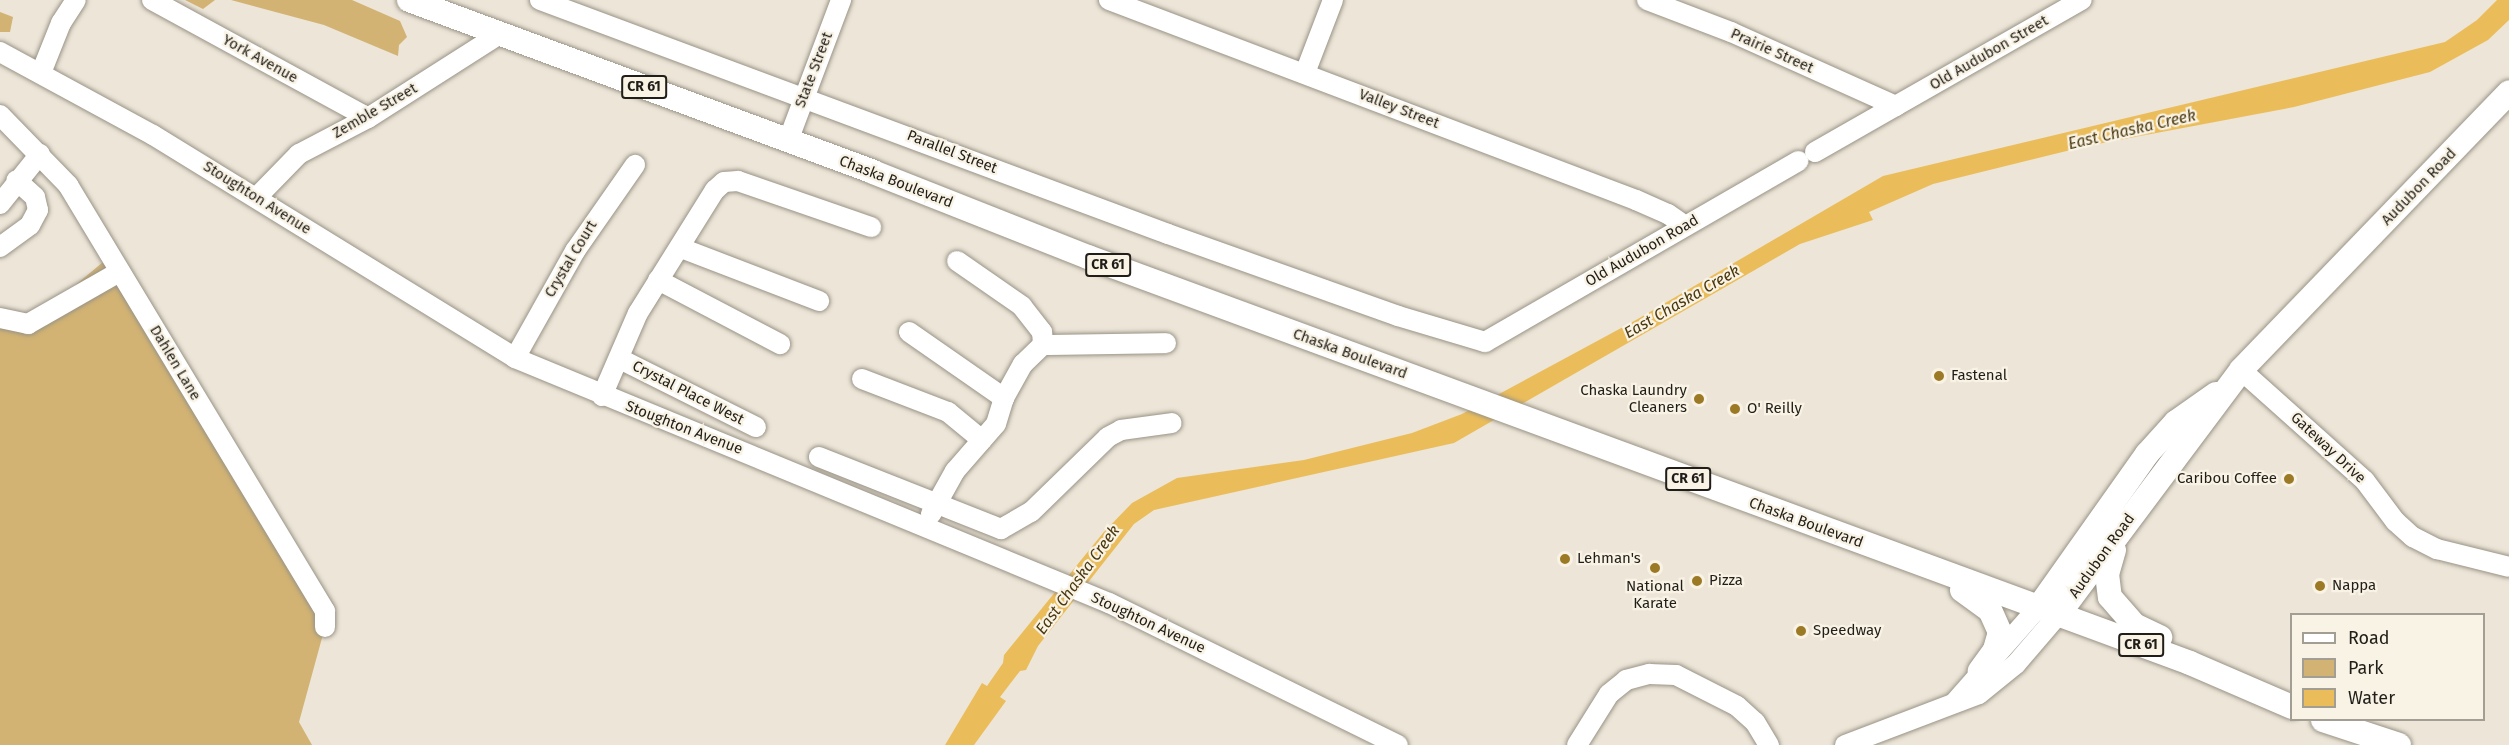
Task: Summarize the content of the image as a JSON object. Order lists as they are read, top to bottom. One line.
{"streets":{"main road":["CR 61","Chaska Boulevard","Audubon Road"],"street":["Prairie Street","Old Audubon Street","York Avenue","State Street","Valley Street","Zemble Street","Parallel Street","Stoughton Avenue","Old Audubon Road","Crystal Court","Dahlen Lane","Crystal Place West","Gateway Drive"]},"crossings":[["Prairie Street","Old Audubon Street"],["Prairie Street","Old Audubon Road"],["Old Audubon Street","Old Audubon Road"],["York Avenue","Zemble Street"],["State Street","Parallel Street"],["State Street","Chaska Boulevard"],["Valley Street","Old Audubon Road"],["Zemble Street","Chaska Boulevard"],["Zemble Street","Stoughton Avenue"],["Parallel Street","Old Audubon Road"],["Chaska Boulevard","Audubon Road"],["Audubon Road","Gateway Drive"],["Stoughton Avenue","Crystal Court"],["Stoughton Avenue","Crystal Place West"]],"water":["East Chaska Creek"],"places":["Fastenal","Chaska Laundry Cleaners","O' Reilly","Caribou Coffee","Lehman's","National Karate","Pizza","Nappa","Speedway"],"legend":["Road","Park","Water"]}
